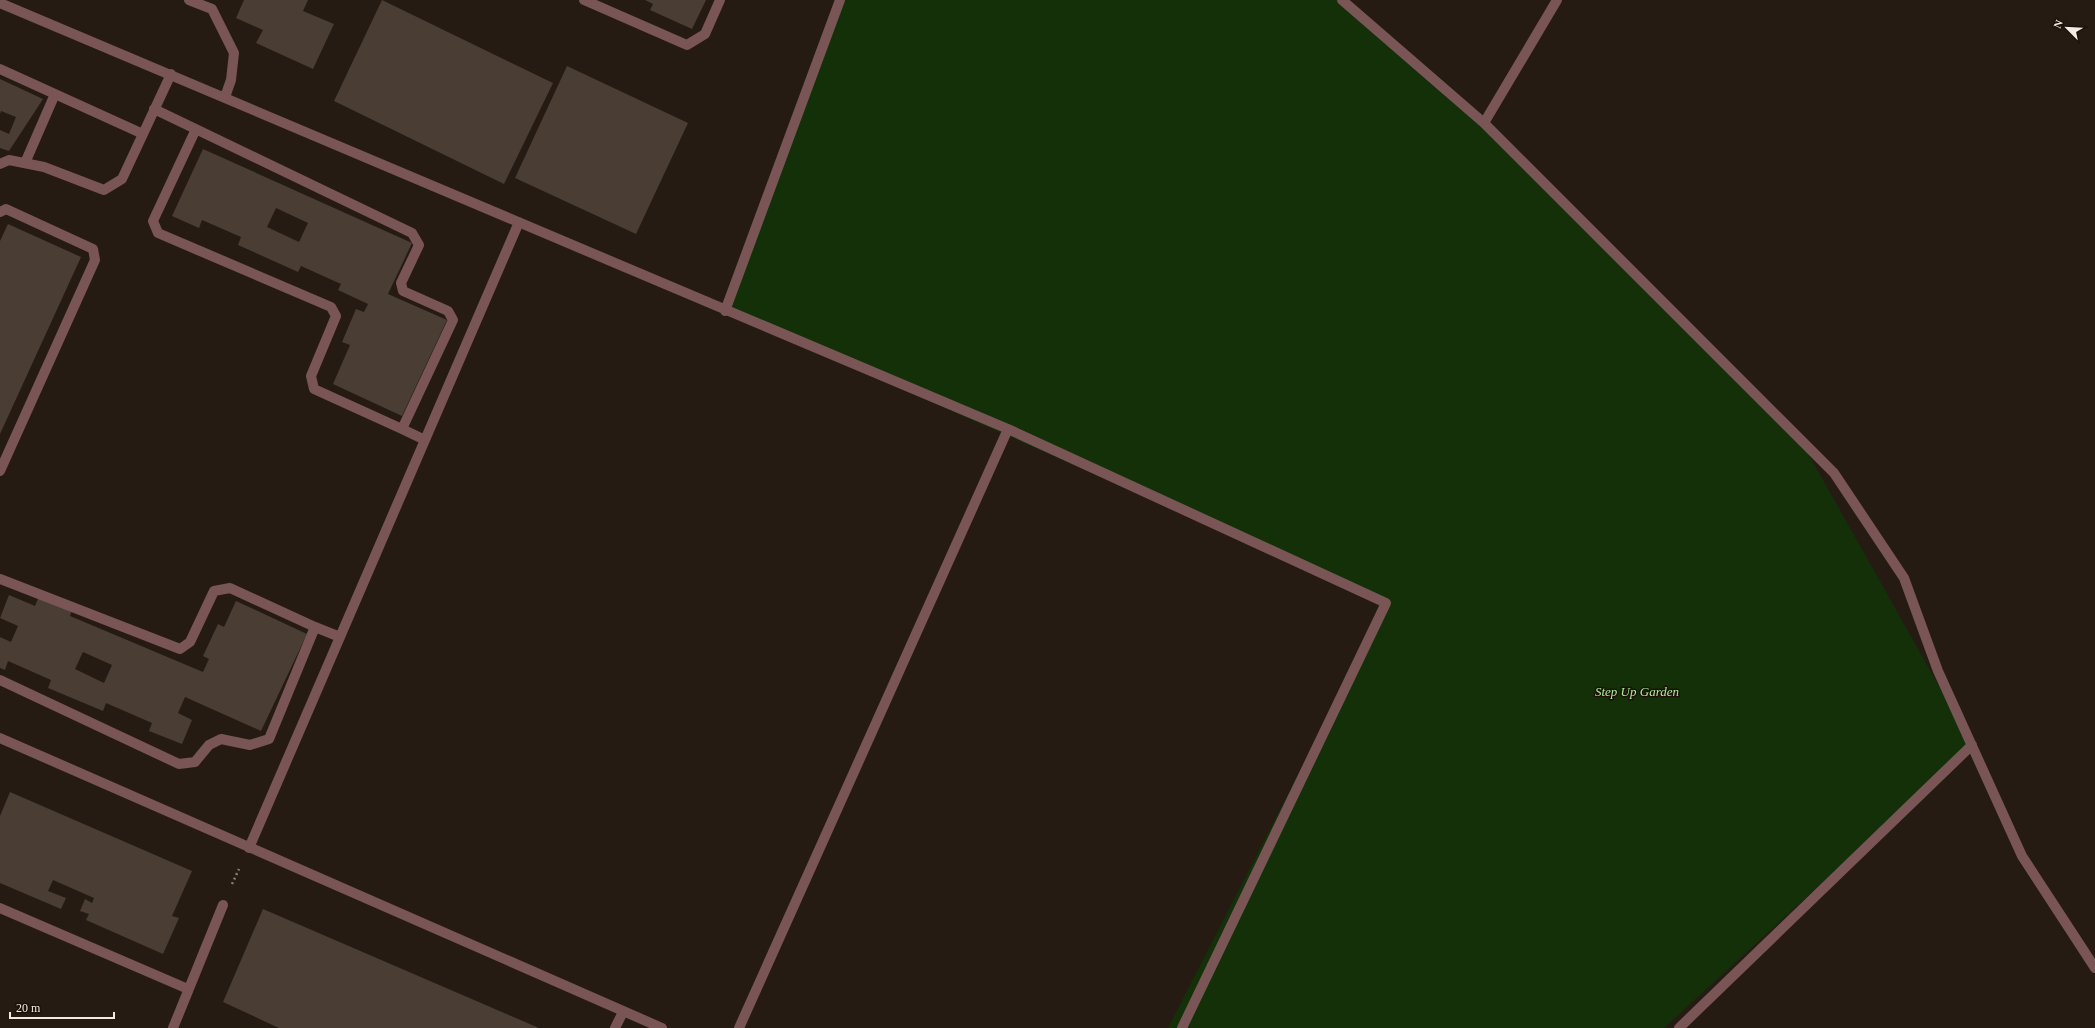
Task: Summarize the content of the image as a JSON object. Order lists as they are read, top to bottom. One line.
{"parks":["Step Up Garden"],"scale_bar":"20 m","north":"top left"}
